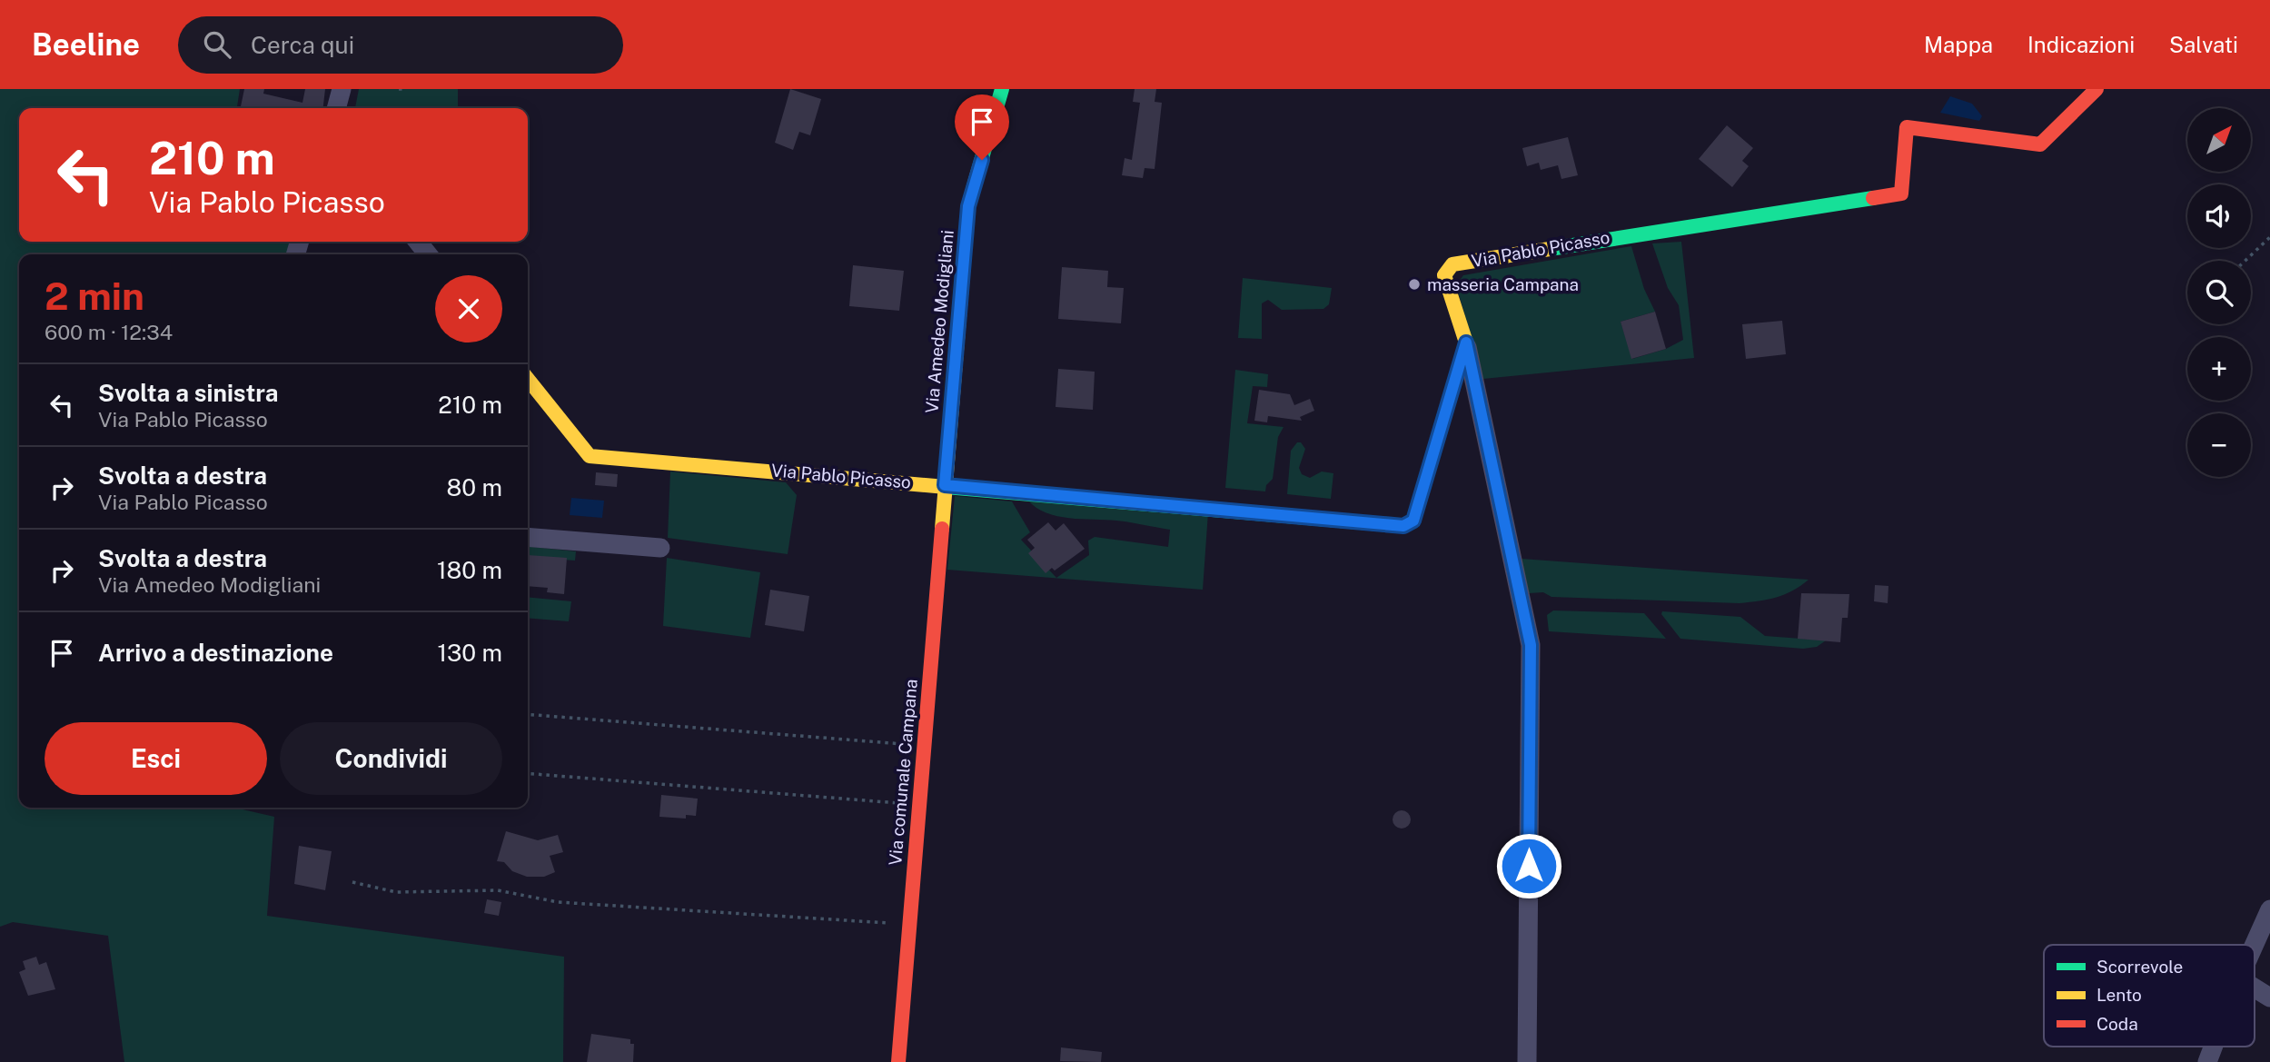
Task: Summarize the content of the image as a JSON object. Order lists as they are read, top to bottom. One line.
{"streets":{"street":["Via Pablo Picasso","Via Amedeo Modigliani","Via comunale Campana"]},"crossings":[["Via Pablo Picasso","Via Amedeo Modigliani"],["Via Pablo Picasso","Via comunale Campana"],["Via Amedeo Modigliani","Via comunale Campana"]],"places":["masseria Campana"],"legend":["Scorrevole","Lento","Coda"],"north":"top right","page":{"header":"Beeline","search":"Cerca qui","nav":["Mappa","Indicazioni","Salvati"],"map_buttons":["+","−"],"turn":["210 m","Via Pablo Picasso"],"heading":["2 min","600 m · 12:34"],"list":[{"name":"Svolta a sinistra","note":"Via Pablo Picasso","value":"210 m"},{"name":"Svolta a destra","note":"Via Pablo Picasso","value":"80 m"},{"name":"Svolta a destra","note":"Via Amedeo Modigliani","value":"180 m"},{"name":"Arrivo a destinazione","value":"130 m"}],"buttons":["Esci","Condividi"]}}
